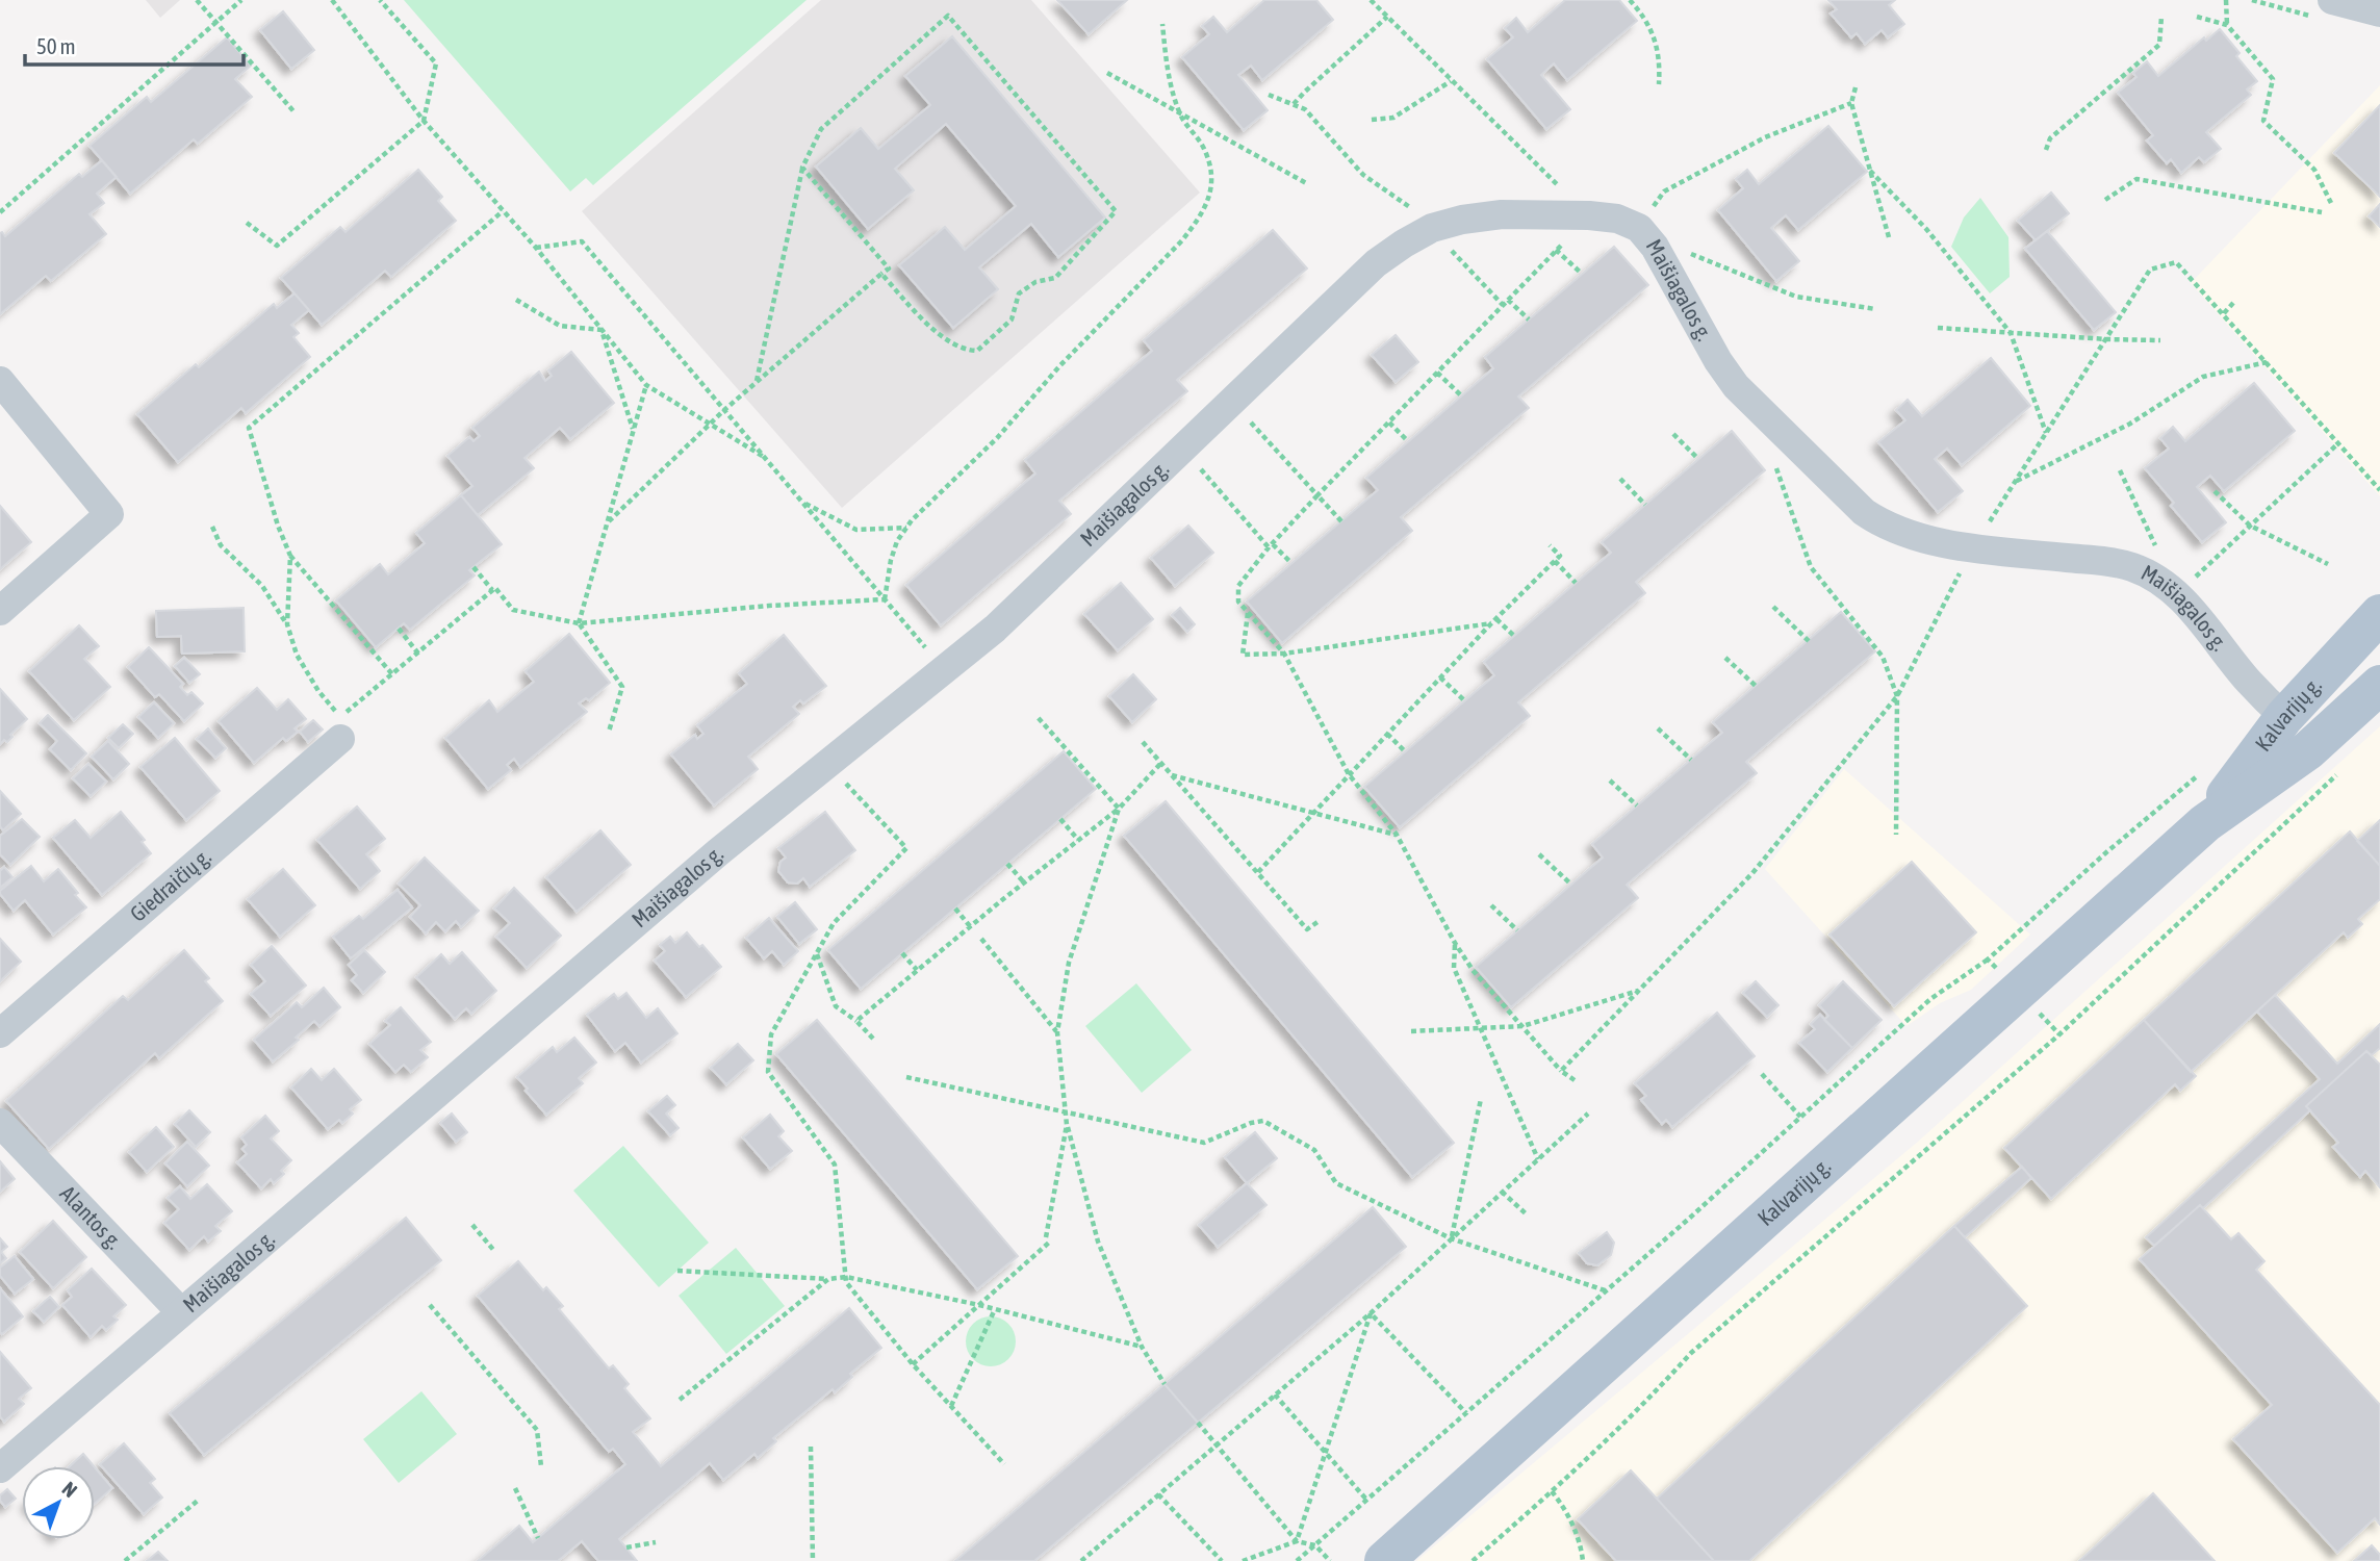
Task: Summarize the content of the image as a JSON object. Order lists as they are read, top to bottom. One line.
{"streets":{"main road":["Kalvarijų g."],"street":["Maišiagalos g.","Giedraičių g.","Alantos g."]},"crossings":[["Maišiagalos g.","Kalvarijų g."],["Maišiagalos g.","Alantos g."]],"scale_bar":"50 m","north":"top right"}
